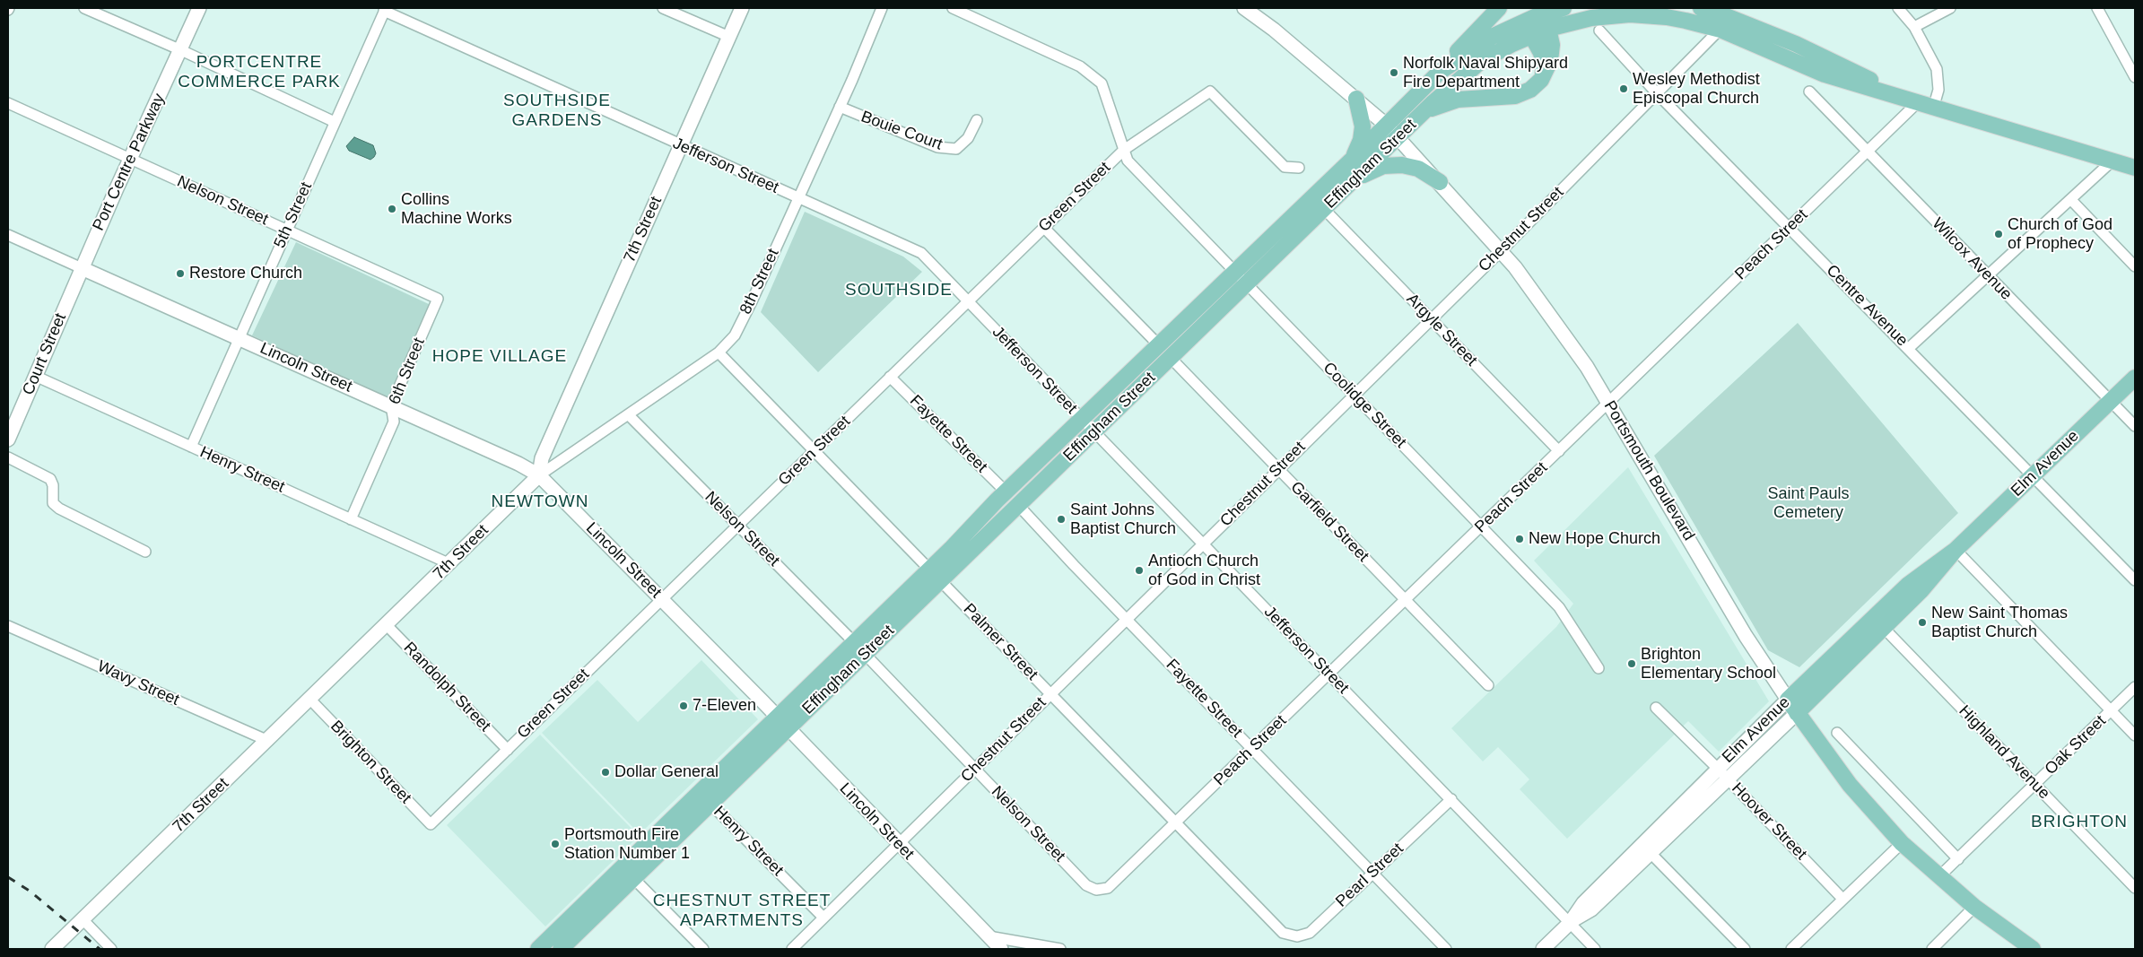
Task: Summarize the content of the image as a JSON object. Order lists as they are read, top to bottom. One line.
{"streets":{"main road":["Effingham Street","Elm Avenue","Portsmouth Boulevard"],"street":["Bouie Court","Port Centre Parkway","Jefferson Street","Green Street","Nelson Street","5th Street","7th Street","Chestnut Street","Peach Street","Wilcox Avenue","8th Street","Centre Avenue","Argyle Street","Court Street","Lincoln Street","6th Street","Coolidge Street","Fayette Street","Henry Street","Garfield Street","Palmer Street","Wavy Street","Randolph Street","Oak Street","Highland Avenue","Brighton Street","Hoover Street","Pearl Street"]},"crossings":[["Bouie Court","8th Street"],["Port Centre Parkway","Nelson Street"],["Port Centre Parkway","Court Street"],["Port Centre Parkway","Lincoln Street"],["Effingham Street","Jefferson Street"],["Effingham Street","Nelson Street"],["Effingham Street","Chestnut Street"],["Effingham Street","Peach Street"],["Effingham Street","Argyle Street"],["Effingham Street","Lincoln Street"],["Effingham Street","Coolidge Street"],["Effingham Street","Fayette Street"],["Effingham Street","Henry Street"],["Effingham Street","Portsmouth Boulevard"],["Effingham Street","Garfield Street"],["Effingham Street","Palmer Street"],["Jefferson Street","Green Street"],["Jefferson Street","5th Street"],["Jefferson Street","7th Street"],["Jefferson Street","Chestnut Street"],["Jefferson Street","Peach Street"],["Jefferson Street","8th Street"],["Jefferson Street","Elm Avenue"],["Jefferson Street","Pearl Street"],["Green Street","Nelson Street"],["Green Street","Lincoln Street"],["Green Street","Coolidge Street"],["Green Street","Fayette Street"],["Green Street","Palmer Street"],["Green Street","Randolph Street"],["Green Street","Brighton Street"],["Nelson Street","5th Street"],["Nelson Street","Chestnut Street"],["Nelson Street","Peach Street"],["Nelson Street","8th Street"],["Nelson Street","6th Street"],["5th Street","Lincoln Street"],["5th Street","Henry Street"],["7th Street","8th Street"],["7th Street","Lincoln Street"],["7th Street","Henry Street"],["7th Street","Wavy Street"],["7th Street","Randolph Street"],["7th Street","Brighton Street"],["Chestnut Street","Centre Avenue"],["Chestnut Street","Argyle Street"],["Chestnut Street","Lincoln Street"],["Chestnut Street","Coolidge Street"],["Chestnut Street","Fayette Street"],["Chestnut Street","Henry Street"],["Chestnut Street","Portsmouth Boulevard"],["Chestnut Street","Garfield Street"],["Chestnut Street","Palmer Street"],["Peach Street","Wilcox Avenue"],["Peach Street","Centre Avenue"],["Peach Street","Argyle Street"],["Peach Street","Coolidge Street"],["Peach Street","Fayette Street"],["Peach Street","Portsmouth Boulevard"],["Peach Street","Garfield Street"],["Peach Street","Palmer Street"],["Wilcox Avenue","Elm Avenue"],["8th Street","Lincoln Street"],["8th Street","Palmer Street"],["Centre Avenue","Elm Avenue"],["Court Street","Lincoln Street"],["Court Street","Henry Street"],["Lincoln Street","6th Street"],["6th Street","Henry Street"],["Fayette Street","Pearl Street"],["Elm Avenue","Portsmouth Boulevard"],["Elm Avenue","Highland Avenue"],["Elm Avenue","Hoover Street"],["Portsmouth Boulevard","Oak Street"],["Palmer Street","Pearl Street"],["Oak Street","Highland Avenue"]],"districts":["PORTCENTRE COMMERCE PARK","SOUTHSIDE GARDENS","SOUTHSIDE","HOPE VILLAGE","NEWTOWN","BRIGHTON","CHESTNUT STREET APARTMENTS"],"parks":["Saint Pauls Cemetery"],"places":["Norfolk Naval Shipyard Fire Department","Wesley Methodist Episcopal Church","Collins Machine Works","Church of God of Prophecy","Restore Church","Saint Johns Baptist Church","New Hope Church","Antioch Church of God in Christ","New Saint Thomas Baptist Church","Brighton Elementary School","7-Eleven","Dollar General","Portsmouth Fire Station Number 1"]}
